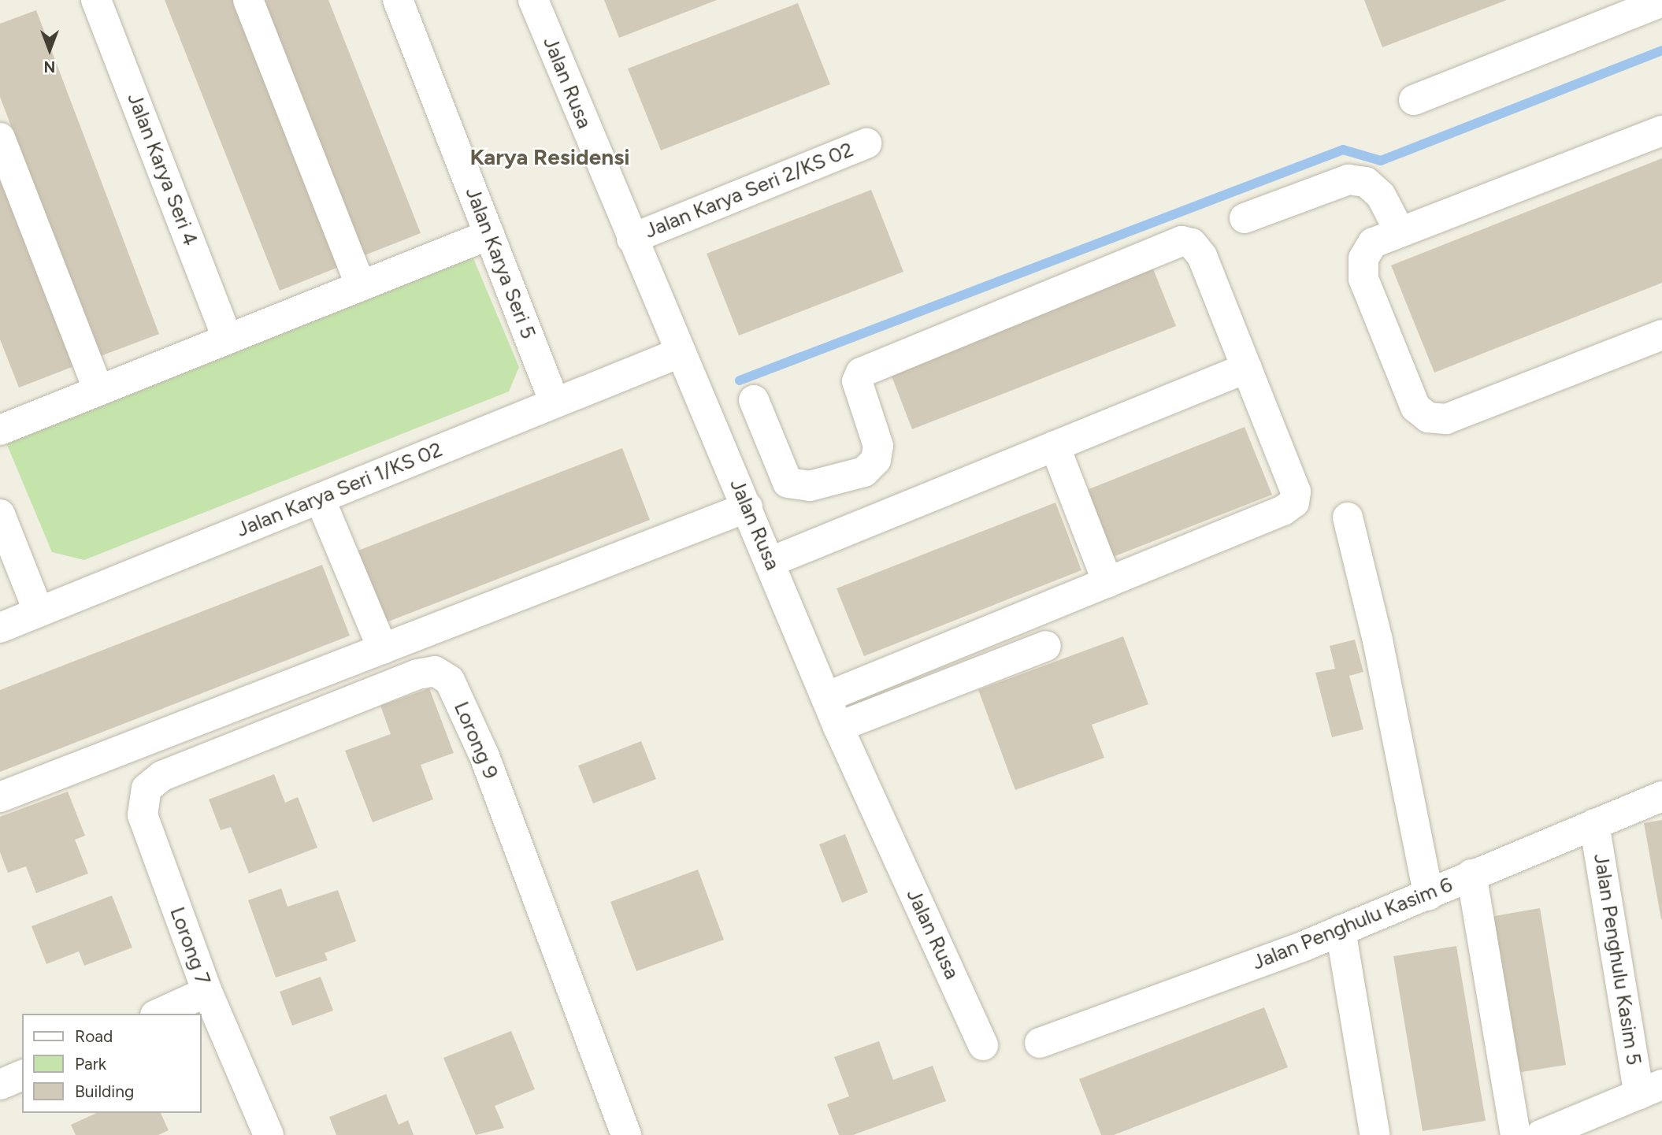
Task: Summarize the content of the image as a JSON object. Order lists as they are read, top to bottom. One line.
{"streets":{"street":["Jalan Rusa","Jalan Karya Seri 4","Jalan Karya Seri 2/KS 02","Jalan Karya Seri 5","Jalan Karya Seri 1/KS 02","Lorong 9","Jalan Penghulu Kasim 6","Lorong 7","Jalan Penghulu Kasim 5"]},"crossings":[["Jalan Rusa","Jalan Karya Seri 2/KS 02"],["Jalan Rusa","Jalan Karya Seri 1/KS 02"],["Jalan Karya Seri 5","Jalan Karya Seri 1/KS 02"],["Lorong 9","Lorong 7"],["Jalan Penghulu Kasim 6","Jalan Penghulu Kasim 5"]],"districts":["Karya Residensi"],"legend":["Road","Park","Building"],"north":"bottom"}
